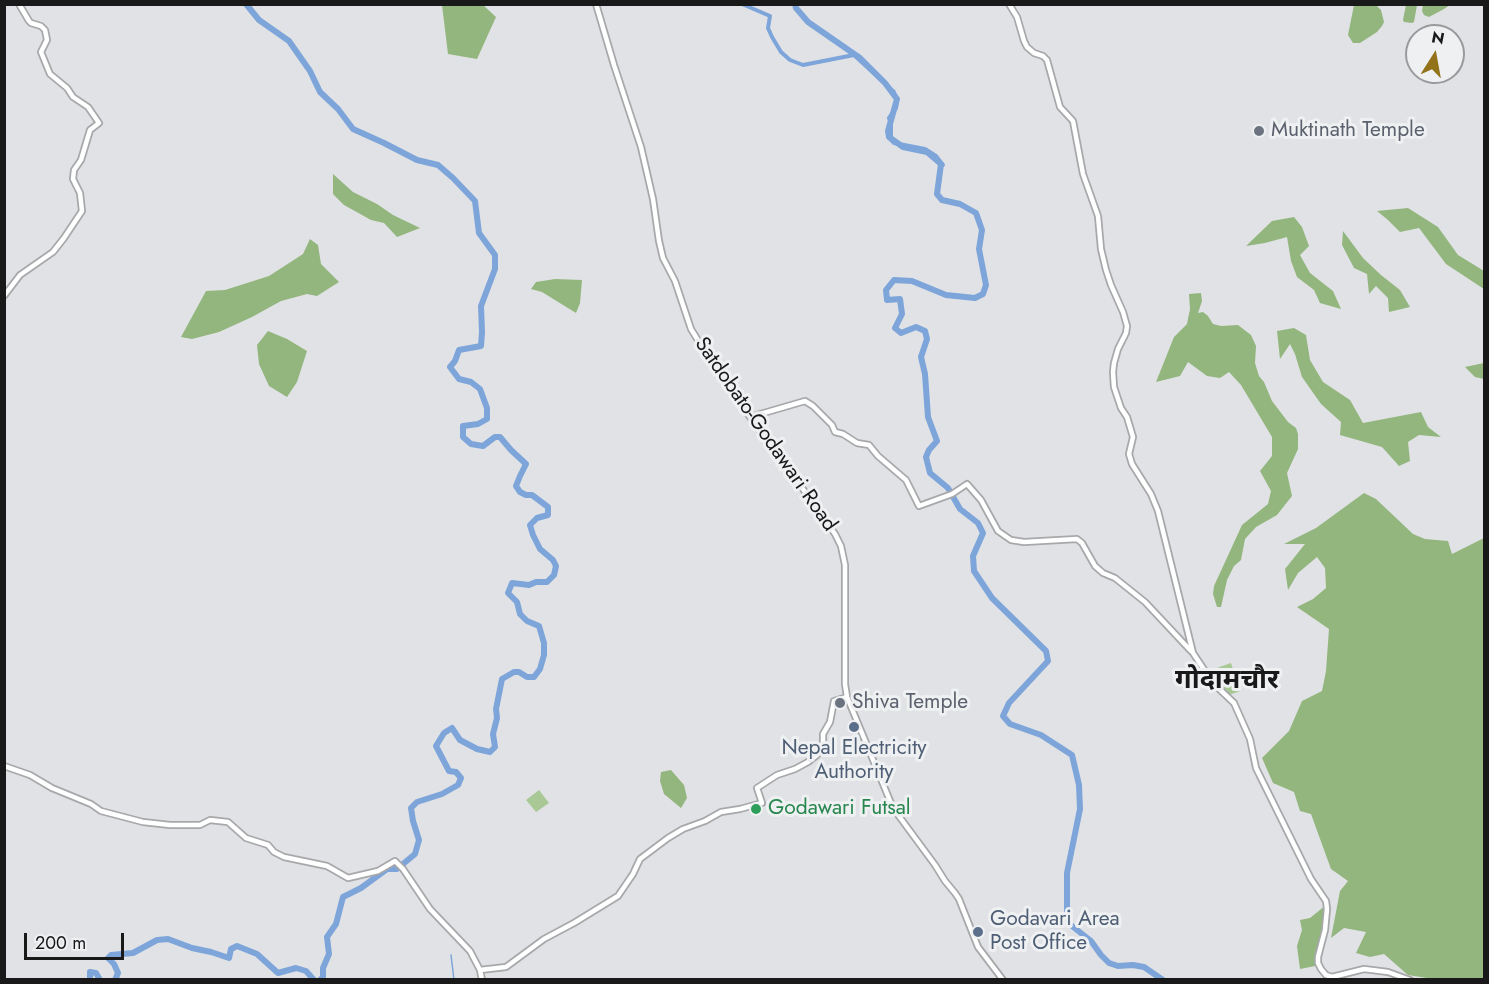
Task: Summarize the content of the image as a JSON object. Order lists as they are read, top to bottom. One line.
{"streets":{"street":["Satdobato-Godawari Road"]},"districts":["गोदामचौर"],"places":["Muktinath Temple","Shiva Temple","Nepal Electricity Authority","Godawari Futsal","Godavari Area Post Office"],"scale_bar":"200 m","north":"top"}
